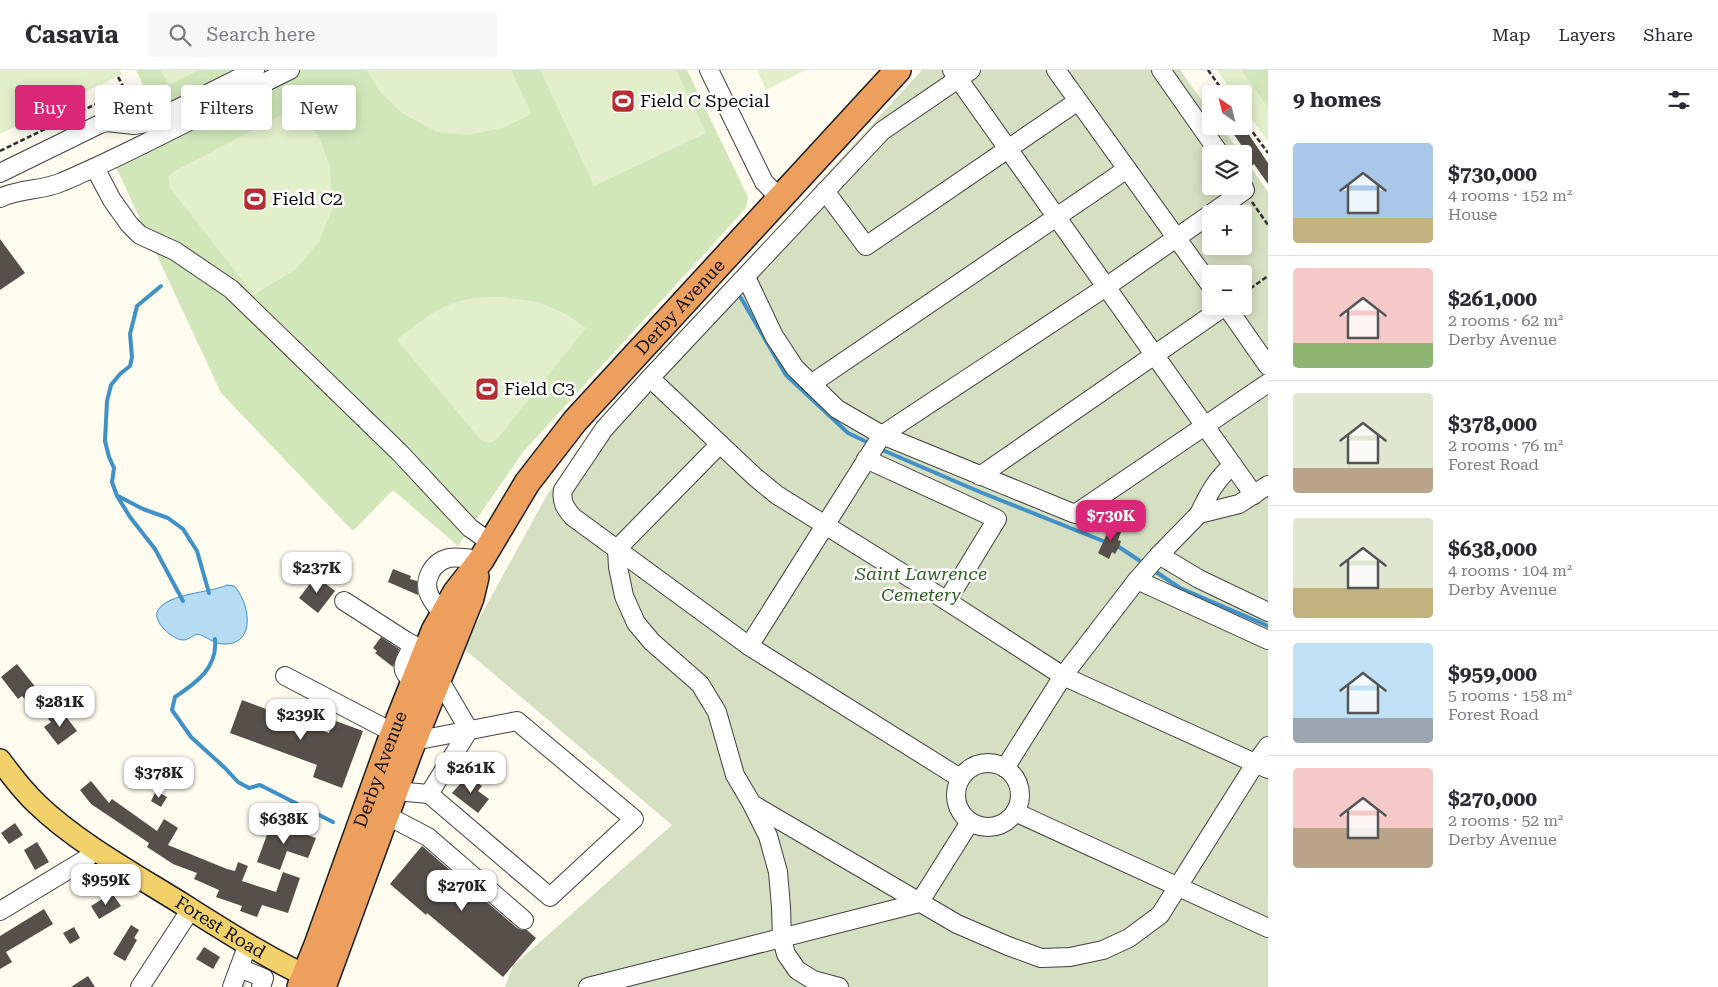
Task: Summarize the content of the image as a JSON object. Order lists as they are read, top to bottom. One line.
{"streets":{"highway":["Derby Avenue"],"main road":["Forest Road"]},"crossings":[["Derby Avenue","Forest Road"]],"parks":["Saint Lawrence Cemetery"],"places":{"sports":["Field C Special","Field C2","Field C3"]},"north":"top left","page":{"header":"Casavia","search":"Search here","nav":["Map","Layers","Share"],"heading":"9 homes","map_buttons":["+","−"],"chip":["Buy","Rent","Filters","New"],"list":[{"name":"$730,000","note":"4 rooms · 152 m² · House"},{"name":"$261,000","note":"2 rooms · 62 m² · Derby Avenue"},{"name":"$378,000","note":"2 rooms · 76 m² · Forest Road"},{"name":"$638,000","note":"4 rooms · 104 m² · Derby Avenue"},{"name":"$959,000","note":"5 rooms · 158 m² · Forest Road"},{"name":"$270,000","note":"2 rooms · 52 m² · Derby Avenue"}],"price":["$730K","$237K","$281K","$239K","$261K","$378K","$638K","$959K","$270K"]}}
